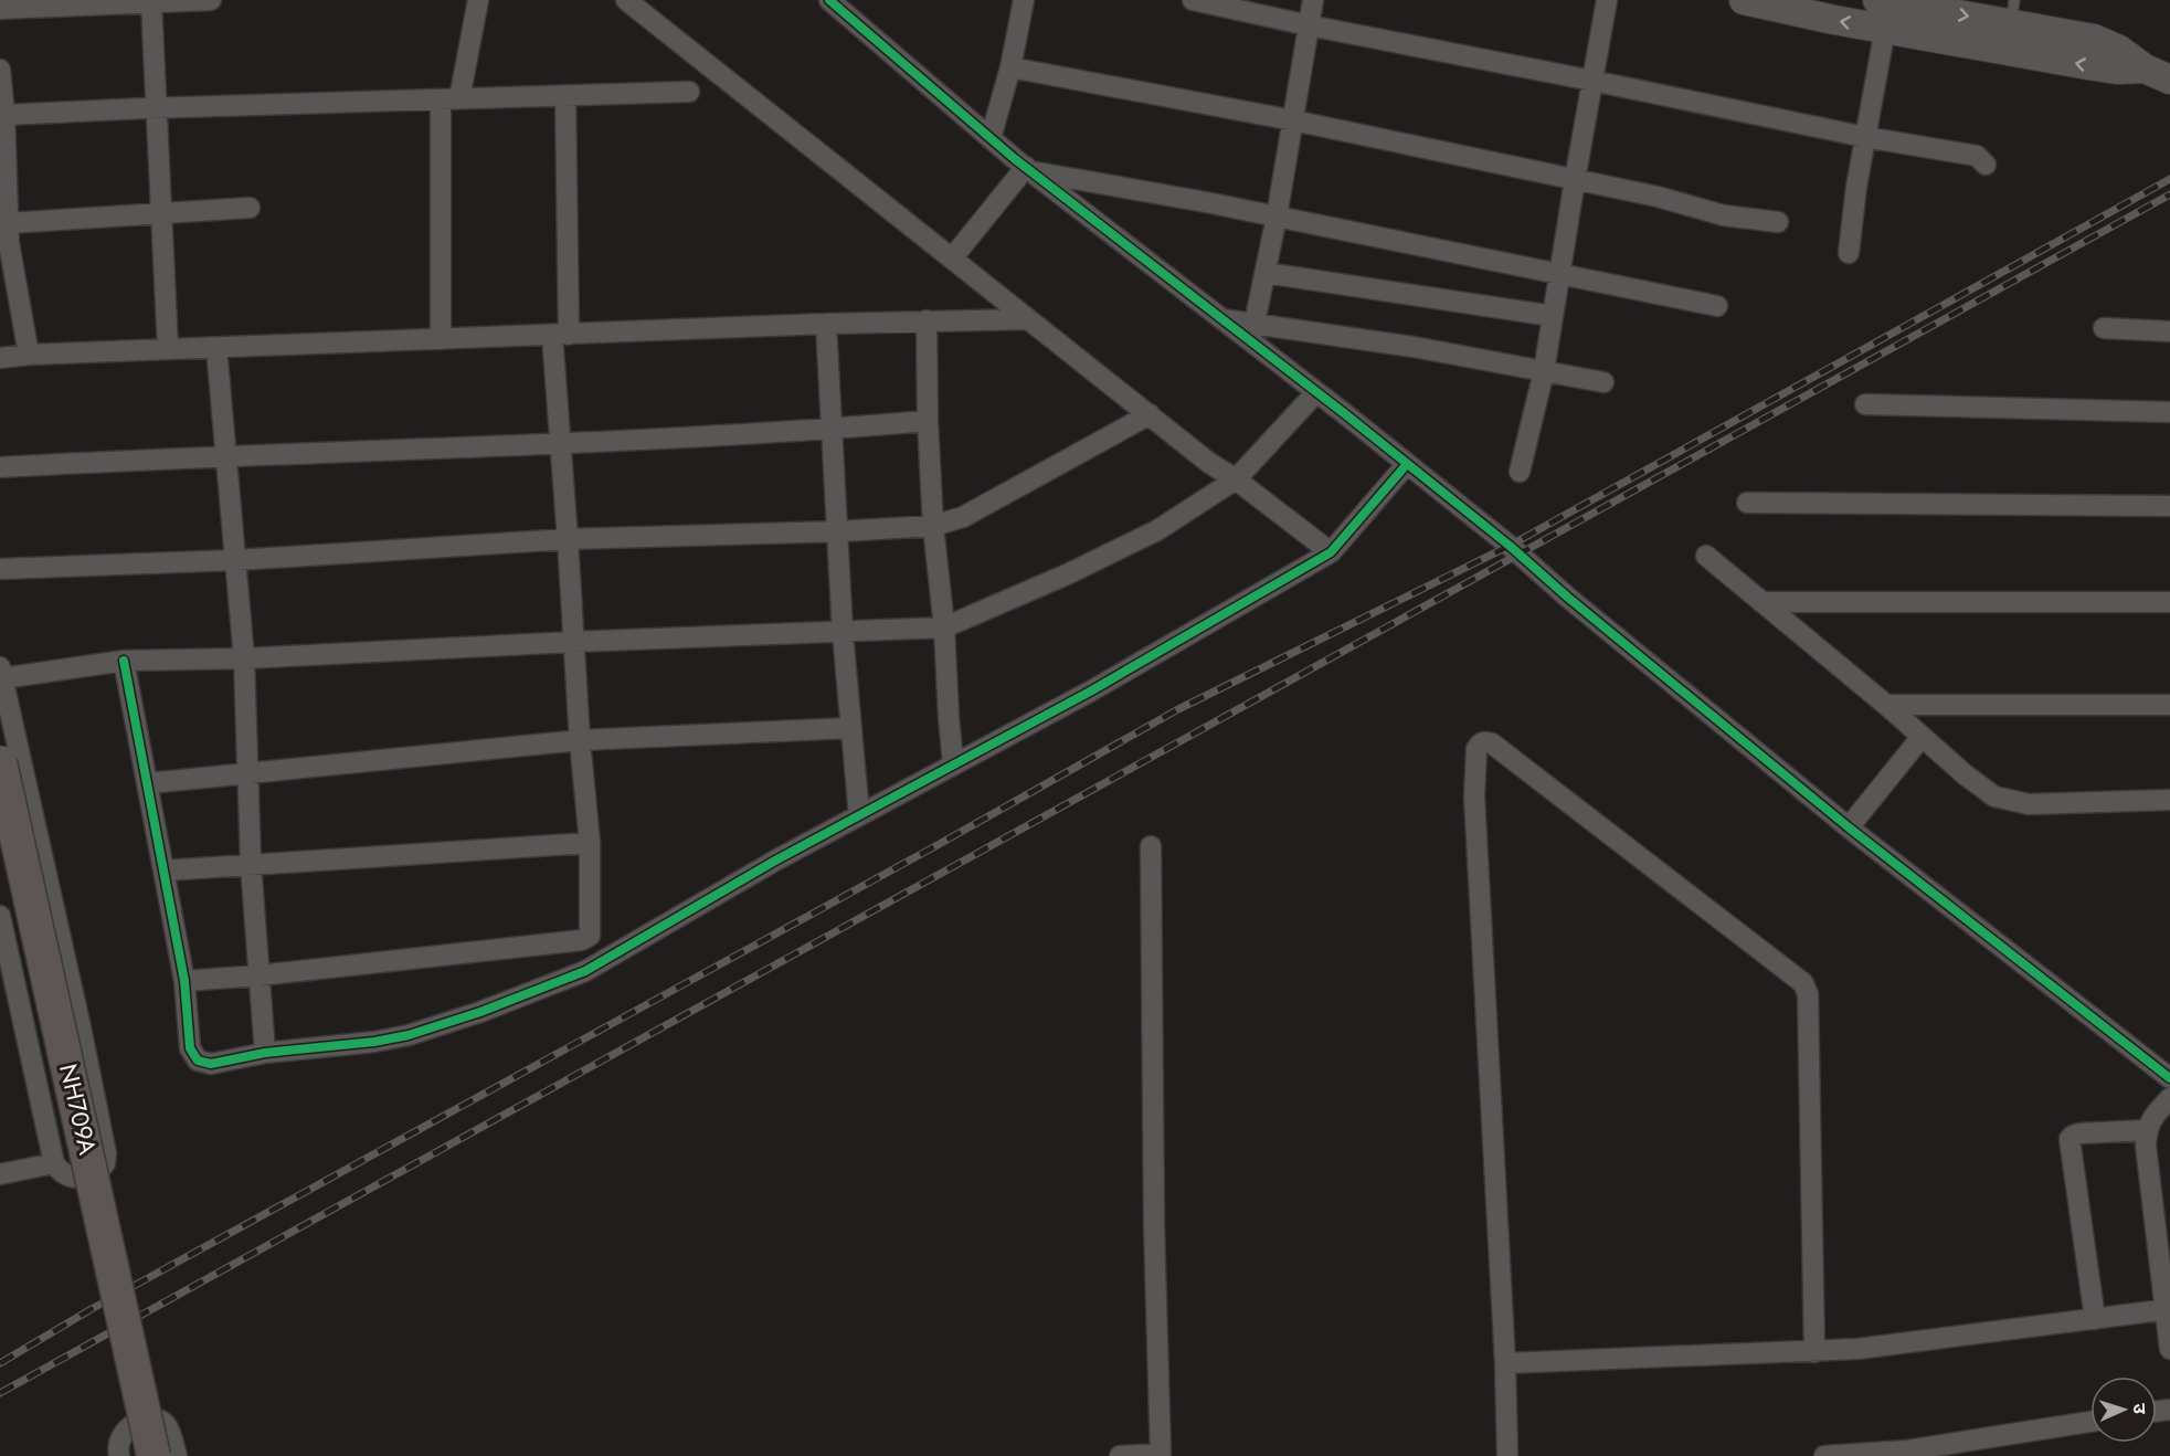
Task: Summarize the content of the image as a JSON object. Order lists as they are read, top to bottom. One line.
{"streets":{"highway":["NH709A"]},"north":"right"}
